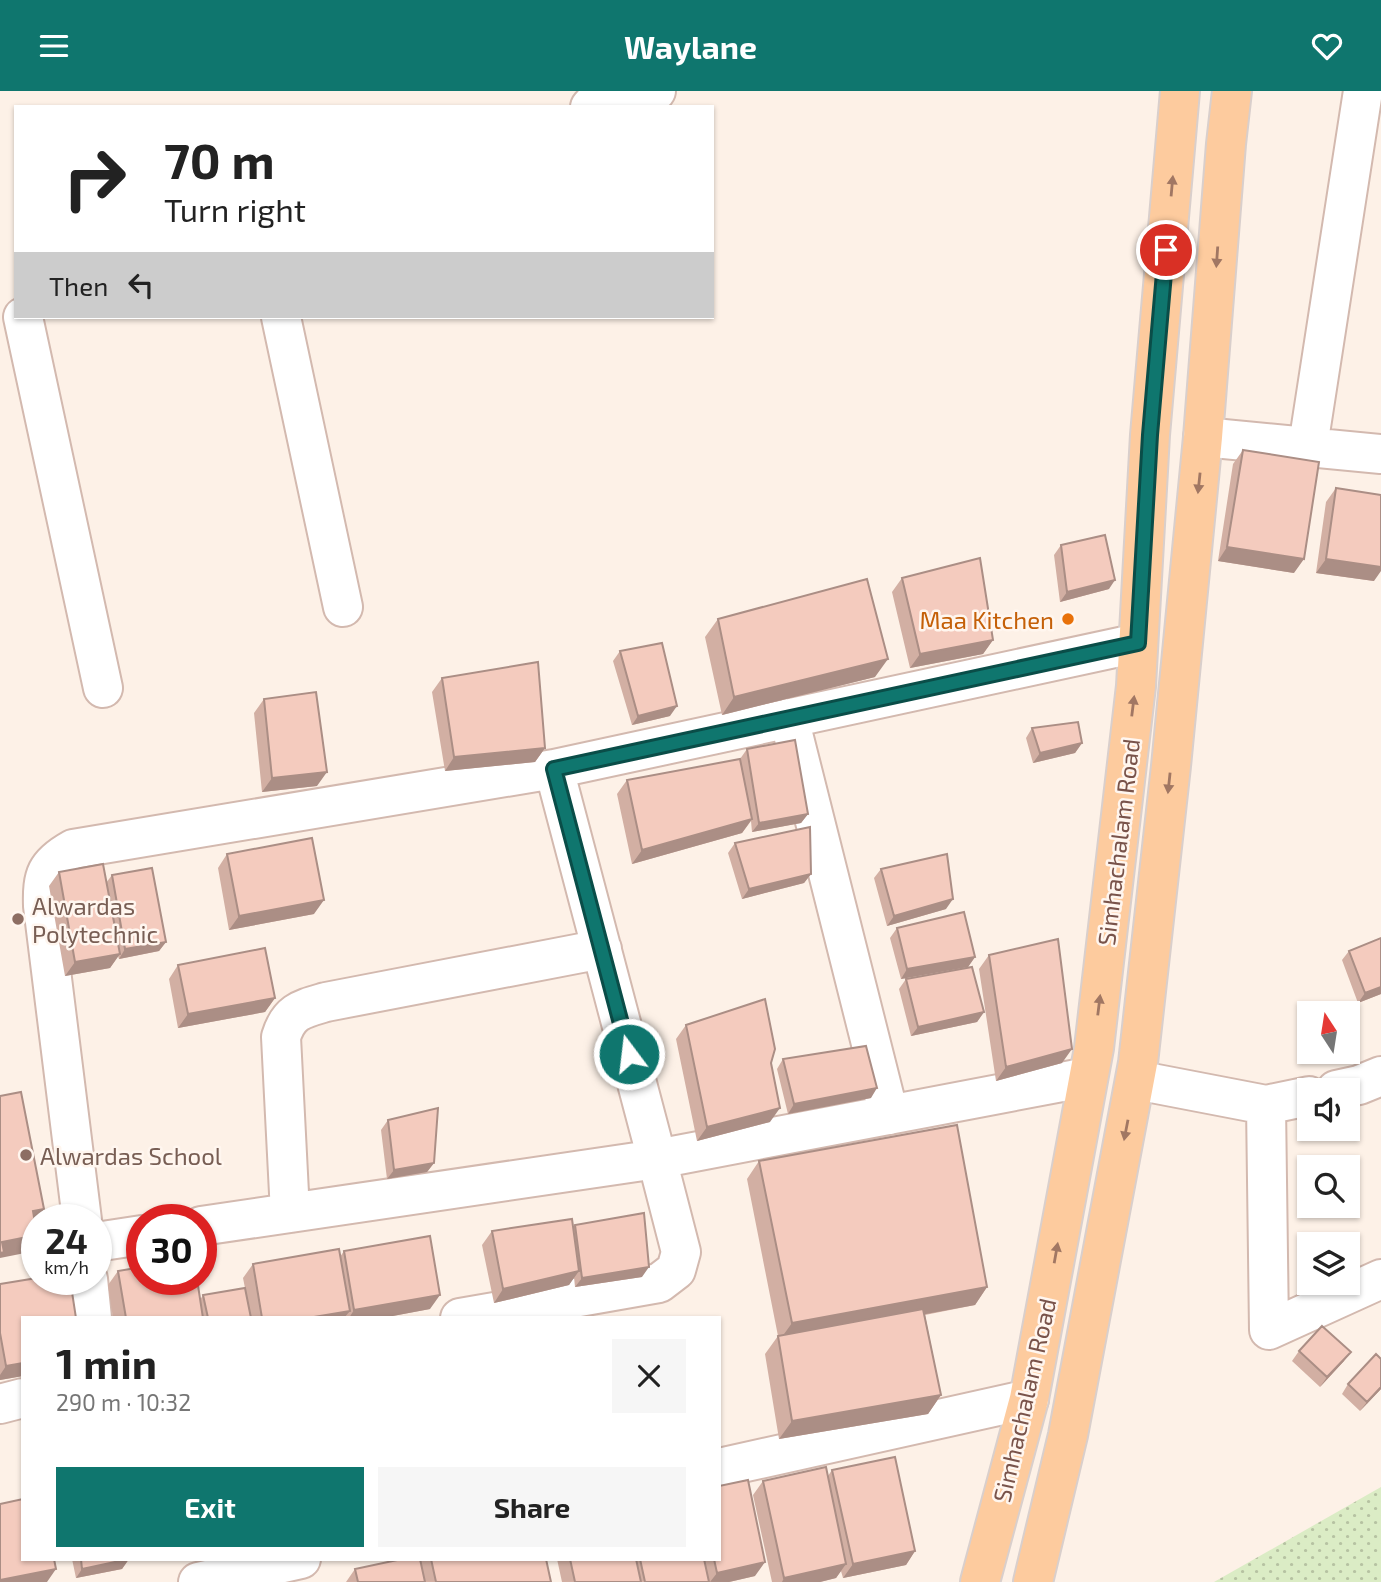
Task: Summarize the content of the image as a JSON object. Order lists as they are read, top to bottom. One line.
{"streets":{"main road":["Simhachalam Road"]},"places":["Maa Kitchen","Alwardas Polytechnic","Alwardas School"],"north":"top","page":{"header":"Waylane","turn":["70 m","Turn right"],"then":"Then","speed":"24 km/h","limit":"30","heading":["1 min","290 m · 10:32"],"buttons":["Exit","Share"]}}
